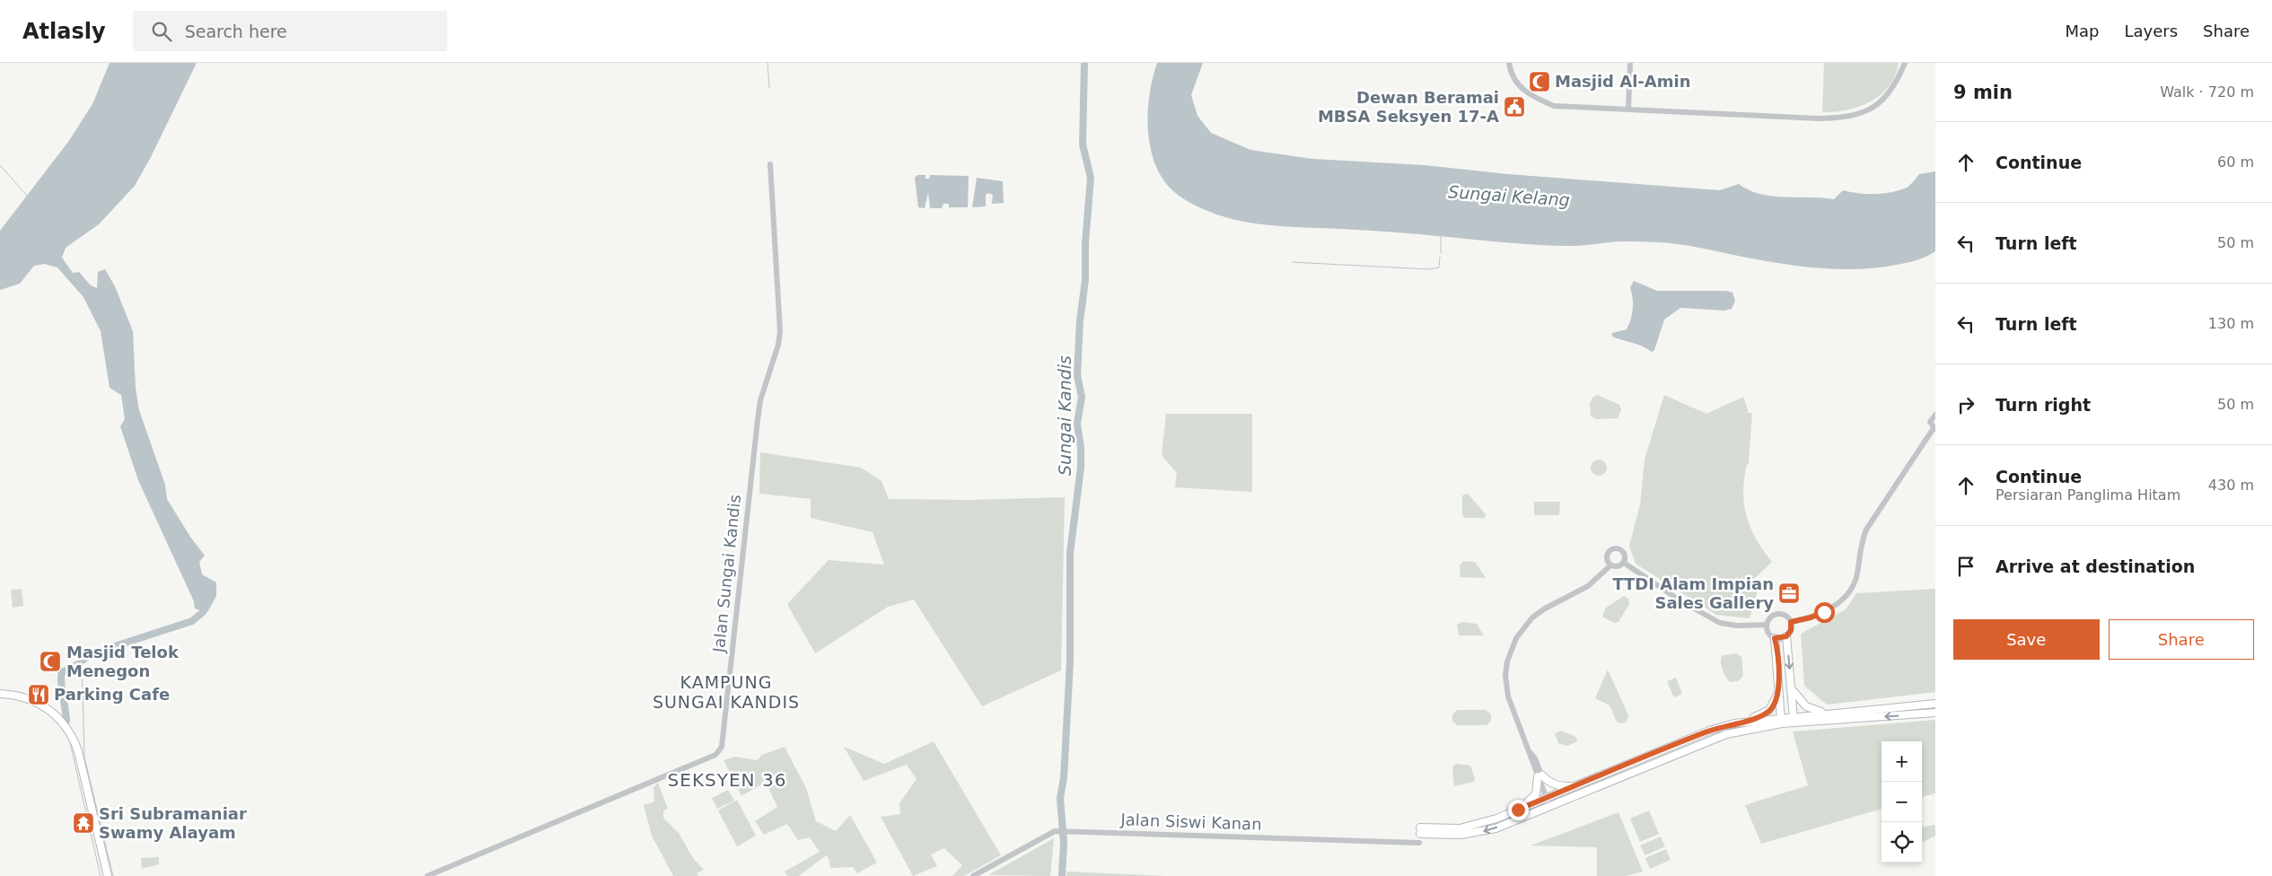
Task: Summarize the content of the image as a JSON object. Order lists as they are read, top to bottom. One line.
{"streets":{"street":["Jalan Sungai Kandis","Jalan Siswi Kanan"]},"districts":["KAMPUNG SUNGAI KANDIS","SEKSYEN 36"],"water":["Sungai Kelang","Sungai Kandis"],"places":{"mosque":["Masjid Al-Amin","Masjid Telok Menegon"],"public building":["Dewan Beramai MBSA Seksyen 17-A"],"office":["TTDI Alam Impian Sales Gallery"],"restaurant":["Parking Cafe"],"temple":["Sri Subramaniar Swamy Alayam"]},"page":{"header":"Atlasly","search":"Search here","nav":["Map","Layers","Share"],"heading":["9 min","Walk · 720 m"],"list":[["Continue","60 m"],["Turn left","50 m"],["Turn left","130 m"],["Turn right","50 m"],["Continue","Persiaran Panglima Hitam","430 m"],"Arrive at destination"],"buttons":["Save","Share"],"map_buttons":["+","−"]}}
